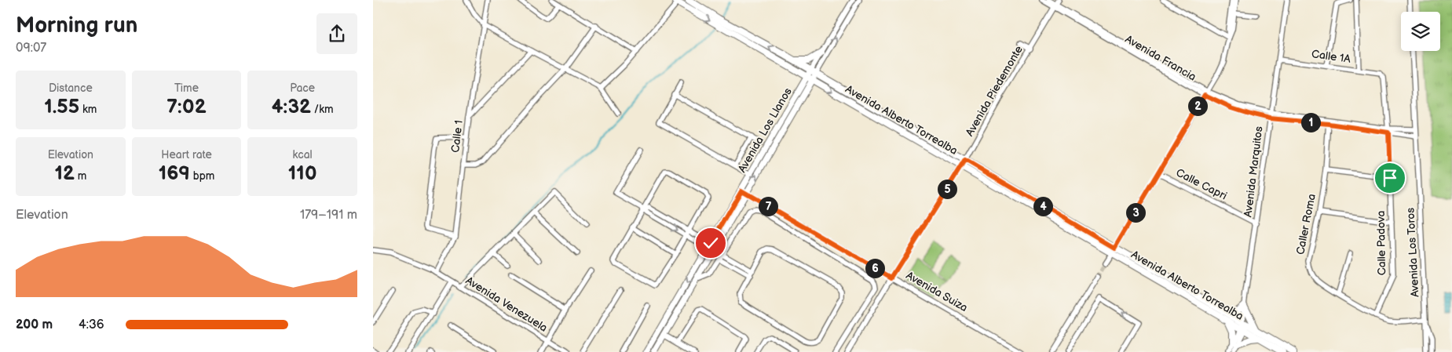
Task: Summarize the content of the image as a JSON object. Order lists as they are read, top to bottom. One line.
{"streets":{"main road":["Avenida Alberto Torrealba"],"street":["Calle 1A","Avenida Francia","Avenida Piedemonte","Avenida Los Llanos","Calle 1","Avenida Marquitos","Calle Capri","Caller Roma","Calle Padova","Avenida Los Toros","Avenida Suiza","Avenida Venezuela"]},"crossings":[["Calle 1A","Avenida Marquitos"],["Calle 1A","Calle Padova"],["Avenida Francia","Avenida Piedemonte"],["Avenida Francia","Avenida Marquitos"],["Avenida Francia","Caller Roma"],["Avenida Francia","Calle Padova"],["Avenida Francia","Avenida Los Toros"],["Avenida Piedemonte","Avenida Alberto Torrealba"],["Avenida Piedemonte","Avenida Suiza"],["Avenida Alberto Torrealba","Avenida Los Llanos"],["Avenida Alberto Torrealba","Avenida Marquitos"],["Avenida Los Llanos","Avenida Suiza"],["Calle 1","Avenida Venezuela"],["Avenida Marquitos","Calle Capri"],["Caller Roma","Calle Padova"],["Caller Roma","Avenida Los Toros"]],"page":{"heading":["Morning run","09:07"],"stats":[["Distance","1.55 km"],["Time","7:02"],["Pace","4:32 /km"],["Elevation","12 m"],["Heart rate","169 bpm"],["kcal","110"]],"pins":["2","1","5","4","7","3","6"],"chart":["Elevation","179–191 m"],"list":[{"name":"200 m","note":"4:36"}]}}
